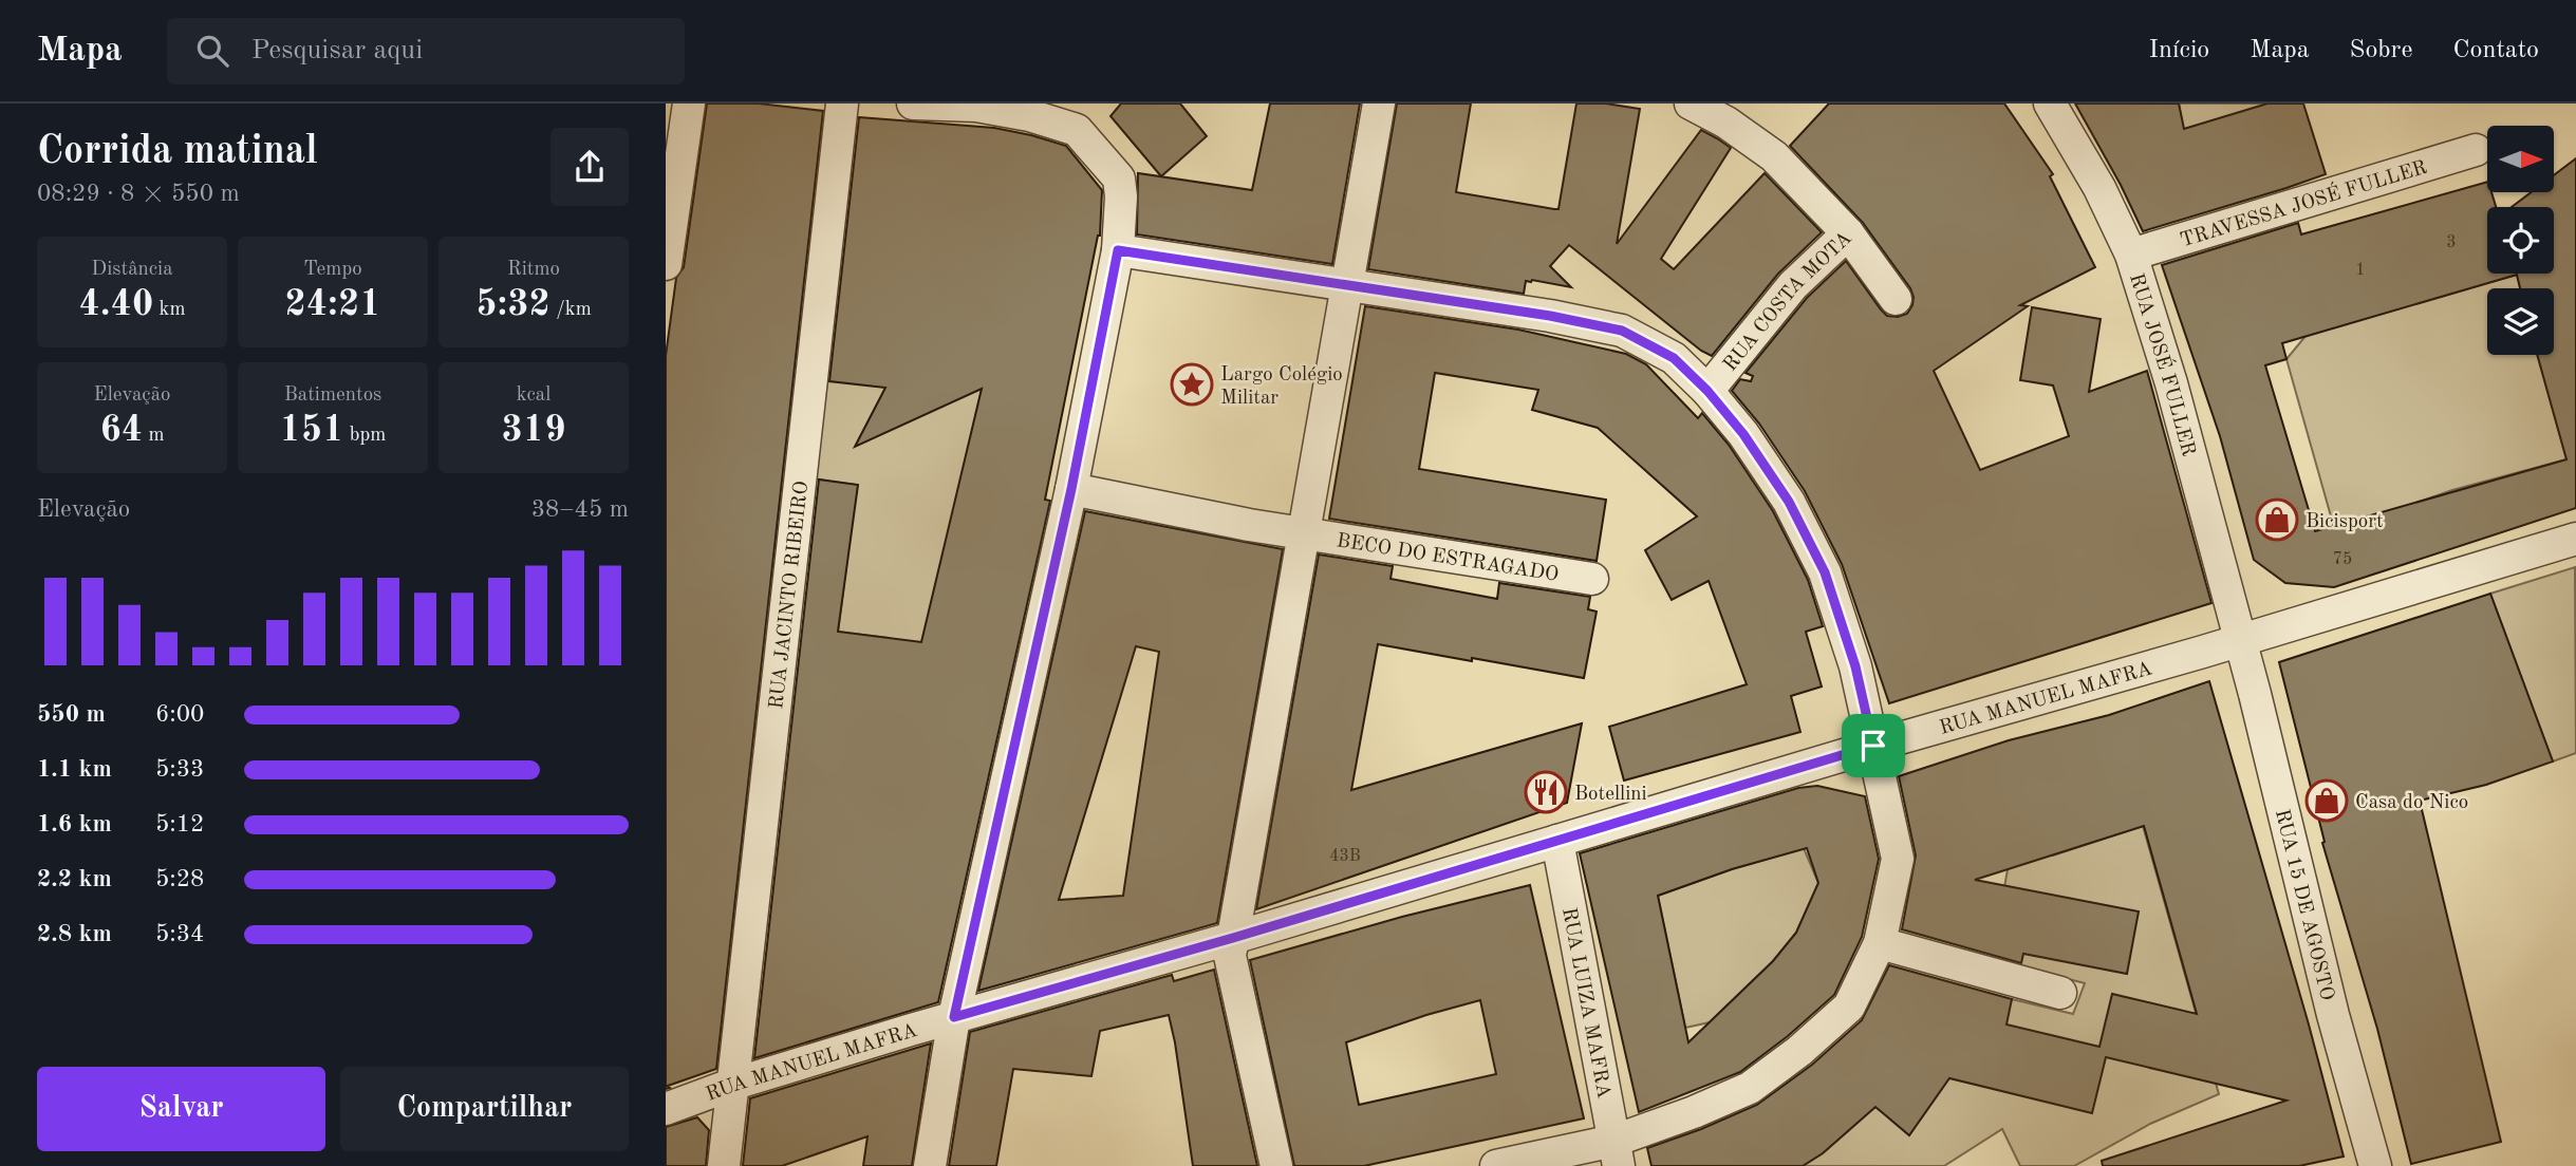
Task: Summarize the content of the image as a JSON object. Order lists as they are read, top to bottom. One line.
{"streets":{"street":["TRAVESSA JOSÉ FULLER","RUA COSTA MOTA","RUA JOSÉ FULLER","BECO DO ESTRAGADO","RUA JACINTO RIBEIRO","RUA MANUEL MAFRA","RUA 15 DE AGOSTO","RUA LUIZA MAFRA"]},"crossings":[["TRAVESSA JOSÉ FULLER","RUA JOSÉ FULLER"],["RUA JOSÉ FULLER","RUA MANUEL MAFRA"],["RUA JOSÉ FULLER","RUA 15 DE AGOSTO"],["RUA JACINTO RIBEIRO","RUA MANUEL MAFRA"],["RUA MANUEL MAFRA","RUA 15 DE AGOSTO"],["RUA MANUEL MAFRA","RUA LUIZA MAFRA"]],"places":{"place":["Largo Colégio Militar"],"shop":["Bicisport","Casa do Nico"],"restaurant":["Botellini"]},"house_numbers":["3","1","75","43B"],"north":"right","page":{"header":"Mapa","search":"Pesquisar aqui","nav":["Início","Mapa","Sobre","Contato"],"heading":["Corrida matinal","08:29 · 8 × 550 m"],"stats":[["Distância","4.40 km"],["Tempo","24:21"],["Ritmo","5:32 /km"],["Elevação","64 m"],["Batimentos","151 bpm"],["kcal","319"]],"chart":["Elevação","38–45 m"],"list":[{"name":"550 m","note":"6:00"},{"name":"1.1 km","note":"5:33"},{"name":"1.6 km","note":"5:12"},{"name":"2.2 km","note":"5:28"},{"name":"2.8 km","note":"5:34"}],"buttons":["Salvar","Compartilhar"]}}
